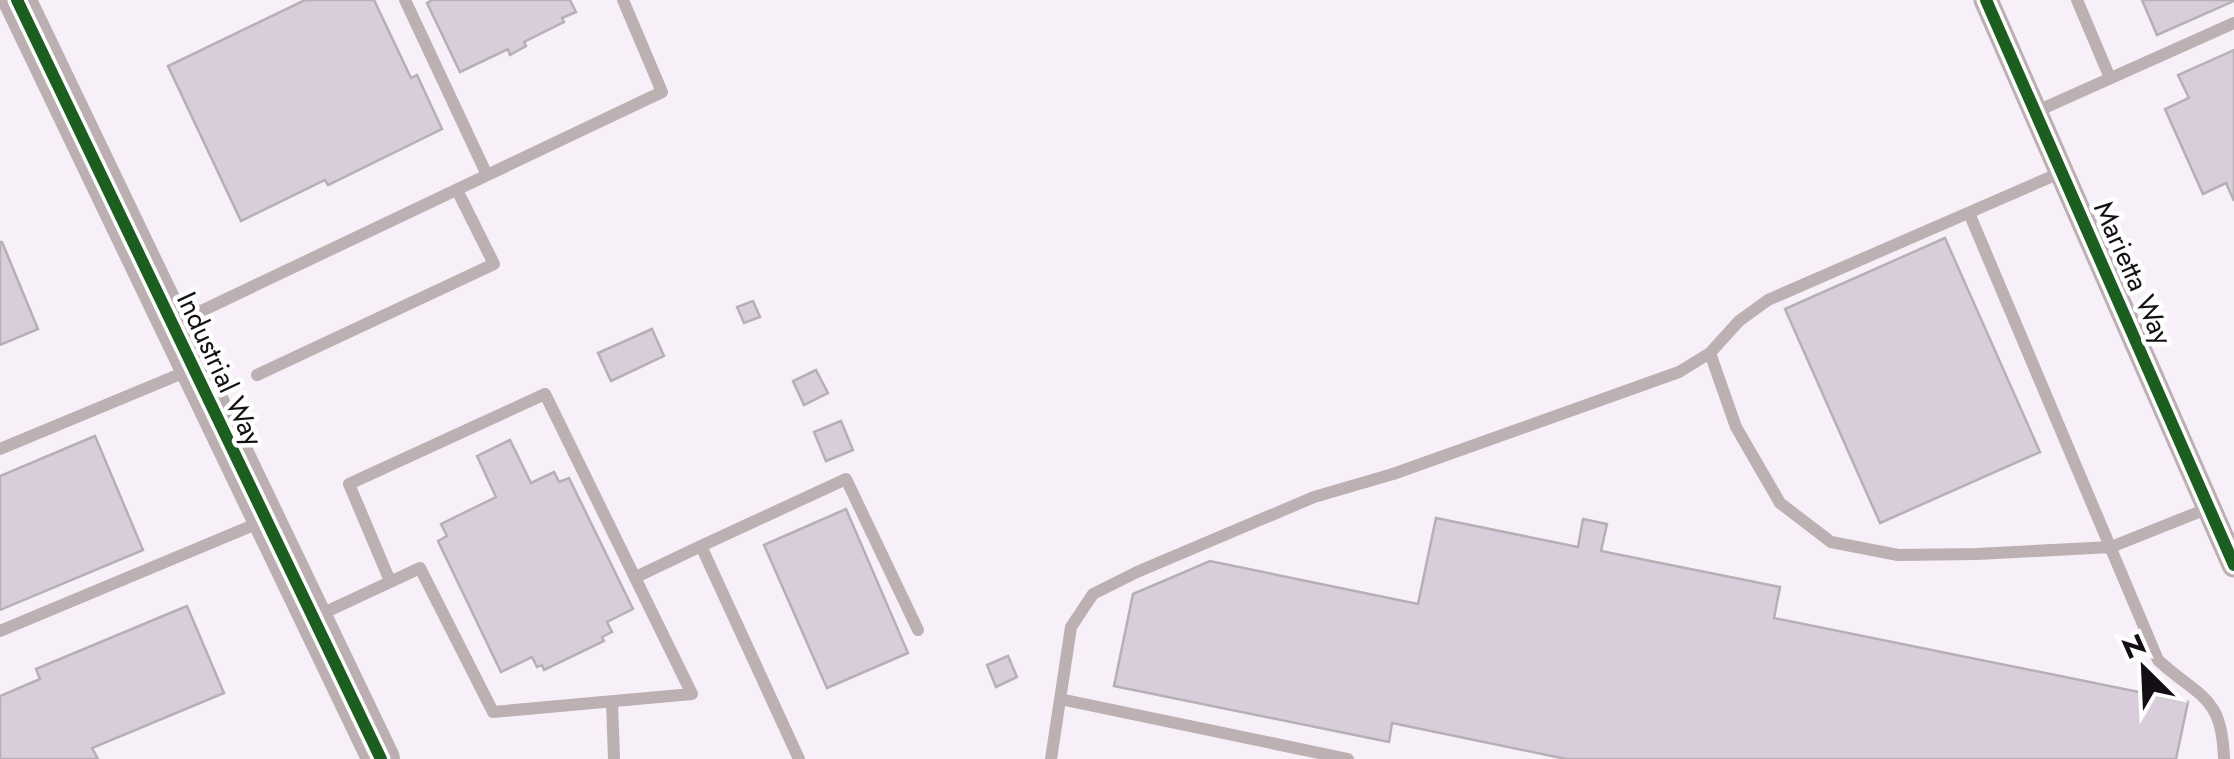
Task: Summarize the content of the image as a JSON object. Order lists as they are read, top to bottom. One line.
{"streets":{"street":["Marietta Way","Industrial Way"]},"north":"top left"}
